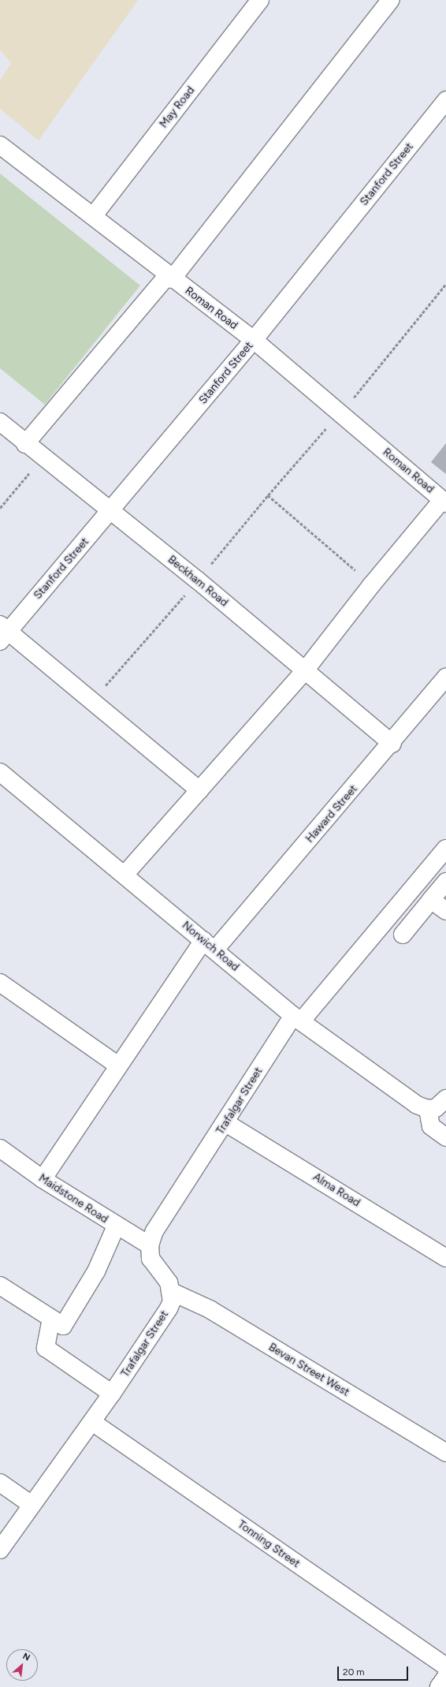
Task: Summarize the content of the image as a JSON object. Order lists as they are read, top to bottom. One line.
{"streets":{"street":["May Road","Stanford Street","Roman Road","Beckham Road","Haward Street","Norwich Road","Trafalgar Street","Alma Road","Maidstone Road","Bevan Street West","Tonning Street"]},"crossings":[["May Road","Roman Road"],["Stanford Street","Roman Road"],["Stanford Street","Beckham Road"],["Beckham Road","Haward Street"],["Haward Street","Norwich Road"],["Haward Street","Maidstone Road"],["Norwich Road","Trafalgar Street"],["Trafalgar Street","Alma Road"],["Trafalgar Street","Maidstone Road"],["Trafalgar Street","Bevan Street West"],["Trafalgar Street","Tonning Street"]],"scale_bar":"20 m","north":"top right"}
